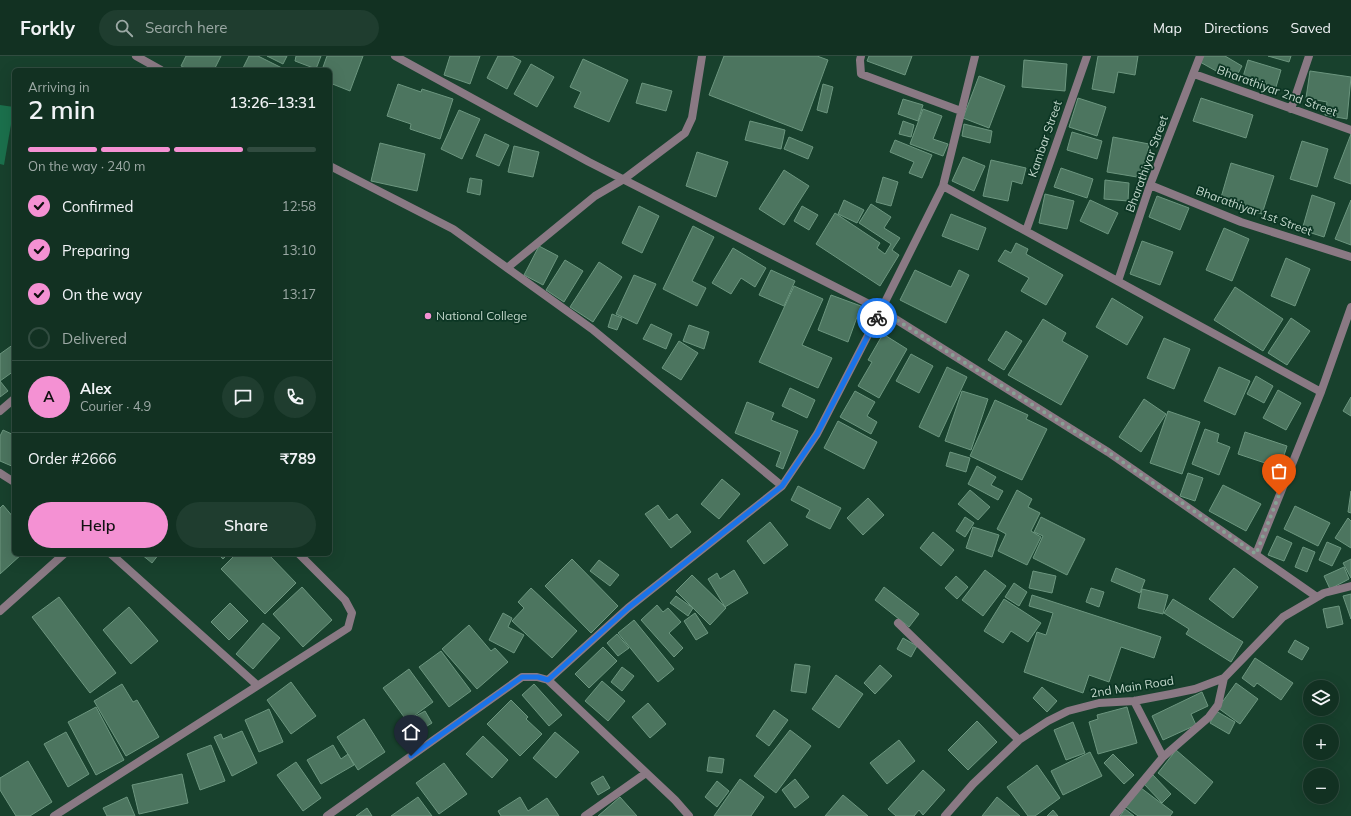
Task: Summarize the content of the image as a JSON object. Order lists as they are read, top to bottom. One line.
{"streets":{"street":["Bharathiyar 2nd Street","Kambar Street","Bharathiyar Street","Bharathiyar 1st Street","2nd Main Road"]},"crossings":[["Bharathiyar 2nd Street","Bharathiyar Street"],["Bharathiyar Street","Bharathiyar 1st Street"]],"places":["National College"],"page":{"header":"Forkly","search":"Search here","nav":["Map","Directions","Saved"],"heading":["2 min","Arriving in","13:26–13:31"],"panel":["Alex","Courier · 4.9","Order #2666","₹789"],"bar":"On the way · 240 m","list":[["Confirmed","12:58"],["Preparing","13:10"],["On the way","13:17"],"Delivered"],"round":"A","buttons":["Help","Share"],"map_buttons":["+","−"]}}
